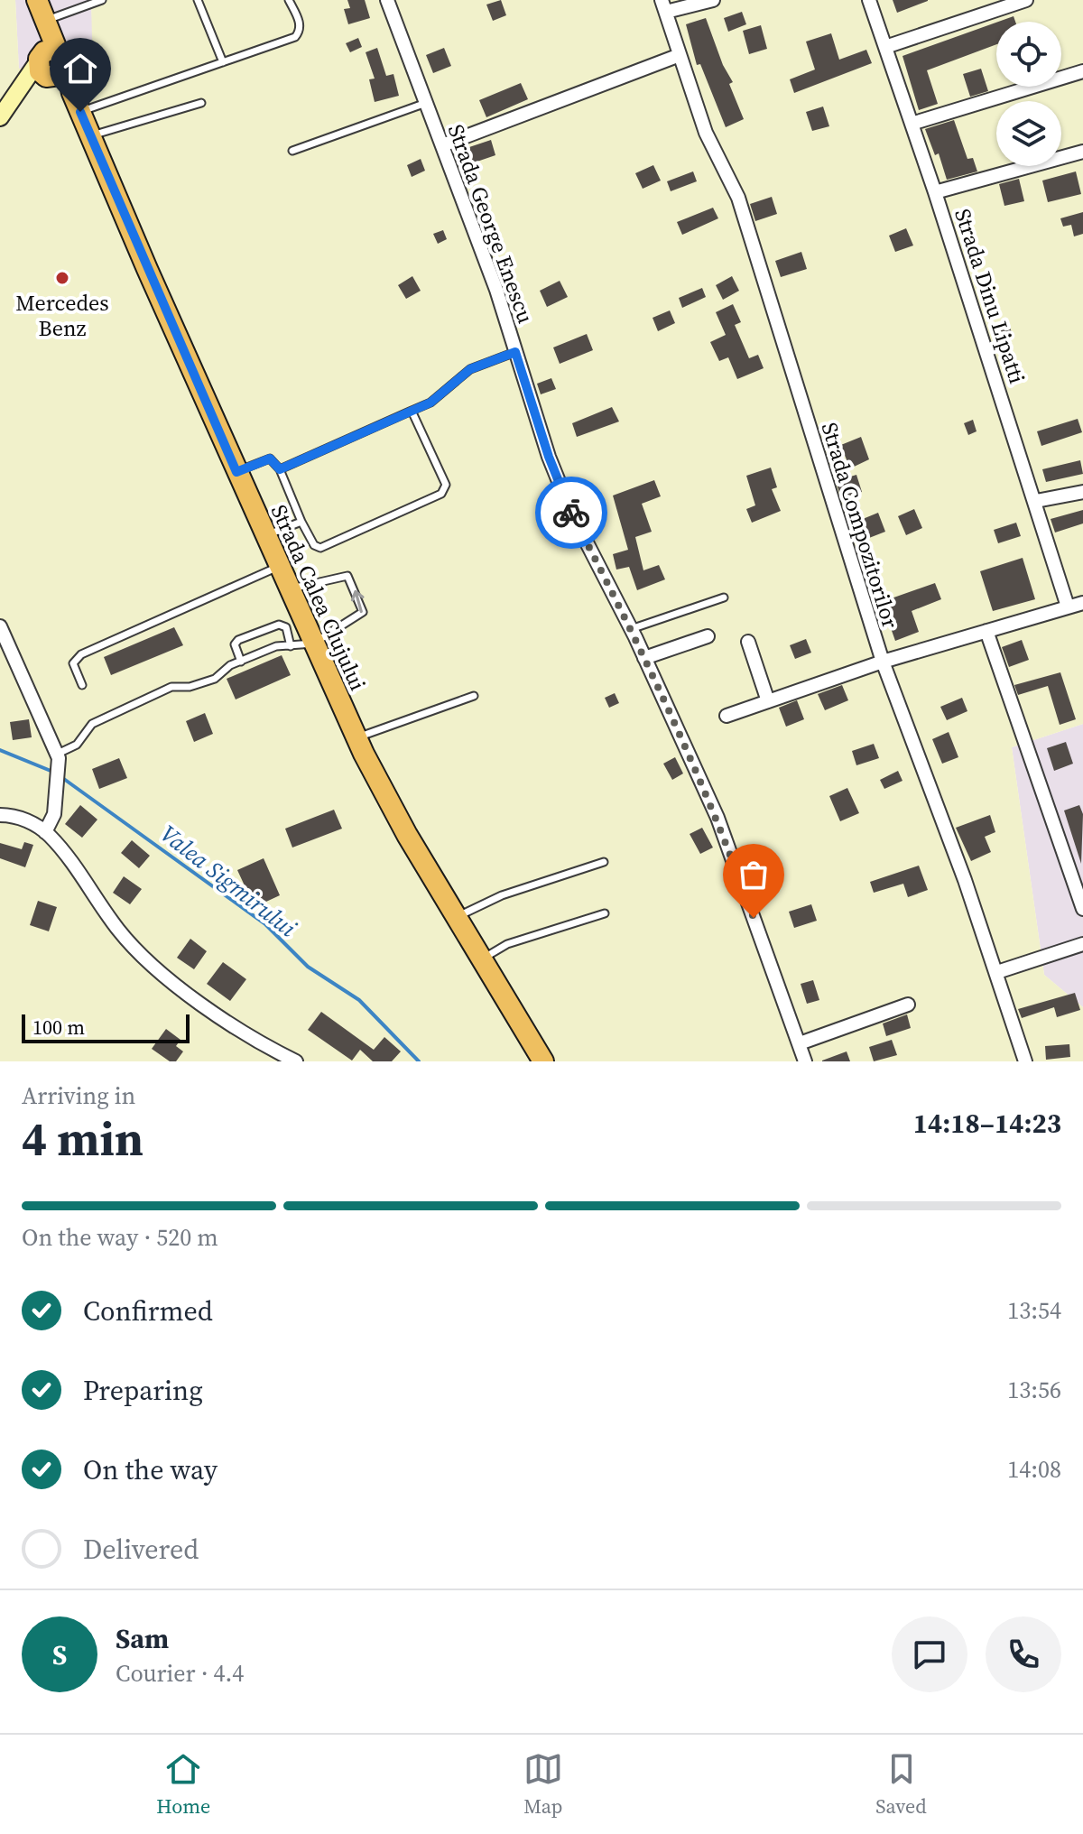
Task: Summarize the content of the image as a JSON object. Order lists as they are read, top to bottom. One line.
{"streets":{"highway":["Strada Calea Clujului"],"street":["Strada George Enescu","Strada Dinu Lipatti","Strada Compozitorilor"]},"water":["Valea Sigmirului"],"places":["Mercedes Benz"],"scale_bar":"100 m","page":{"scale":"100 m","heading":["4 min","Arriving in","14:18–14:23"],"panel":["Sam","Courier · 4.4"],"bar":"On the way · 520 m","list":[["Confirmed","13:54"],["Preparing","13:56"],["On the way","14:08"],"Delivered"],"round":"S","tabs":["Home","Map","Saved"]}}
